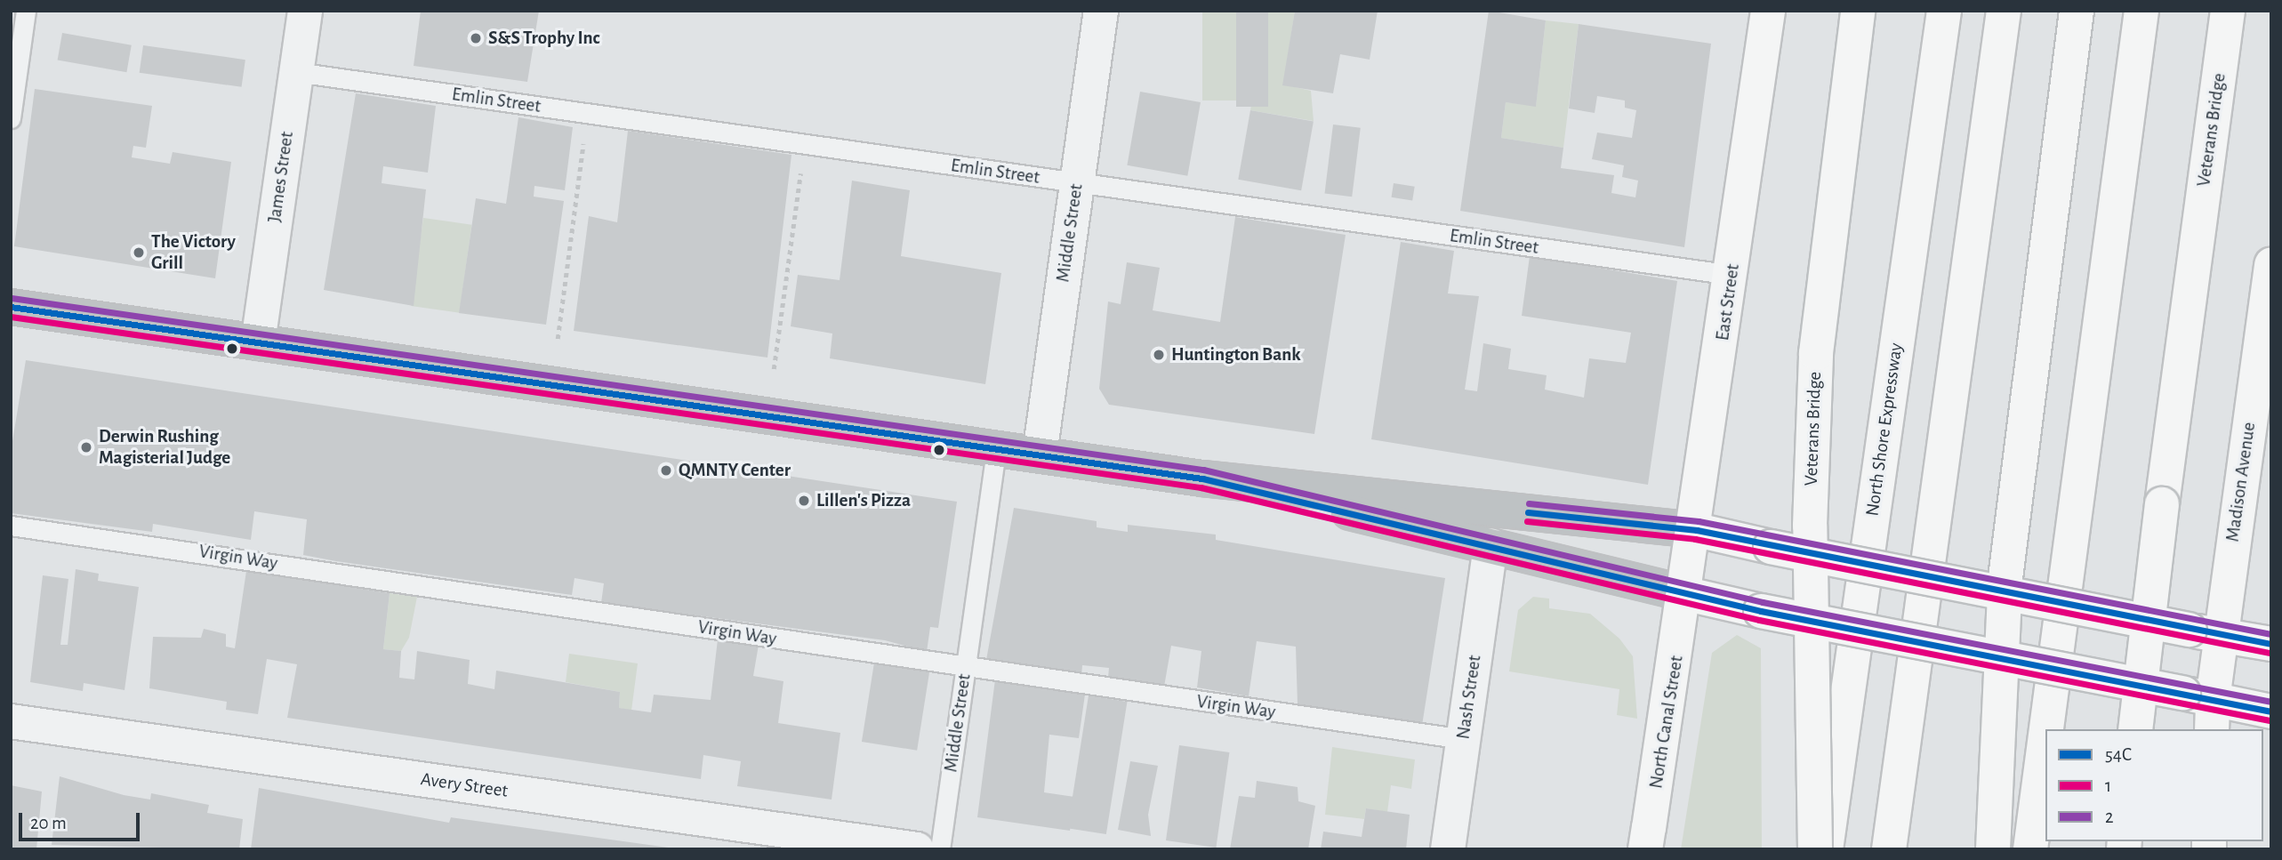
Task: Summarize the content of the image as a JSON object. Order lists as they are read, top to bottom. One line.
{"streets":{"main road":["Veterans Bridge","East Street","North Shore Expressway","Madison Avenue","North Canal Street"],"street":["James Street","Middle Street","Nash Street","Avery Street"],"lane":["Emlin Street","Virgin Way"]},"crossings":[["Emlin Street","James Street"],["Emlin Street","Middle Street"],["Emlin Street","East Street"],["Middle Street","Virgin Way"],["East Street","North Canal Street"],["Virgin Way","Nash Street"]],"places":["S&S Trophy Inc","The Victory Grill","Huntington Bank","Derwin Rushing Magisterial Judge","QMNTY Center","Lillen's Pizza"],"lines":["transit line 2","transit line 54C","transit line 1"],"legend":["54C","1","2"],"scale_bar":"20 m"}
